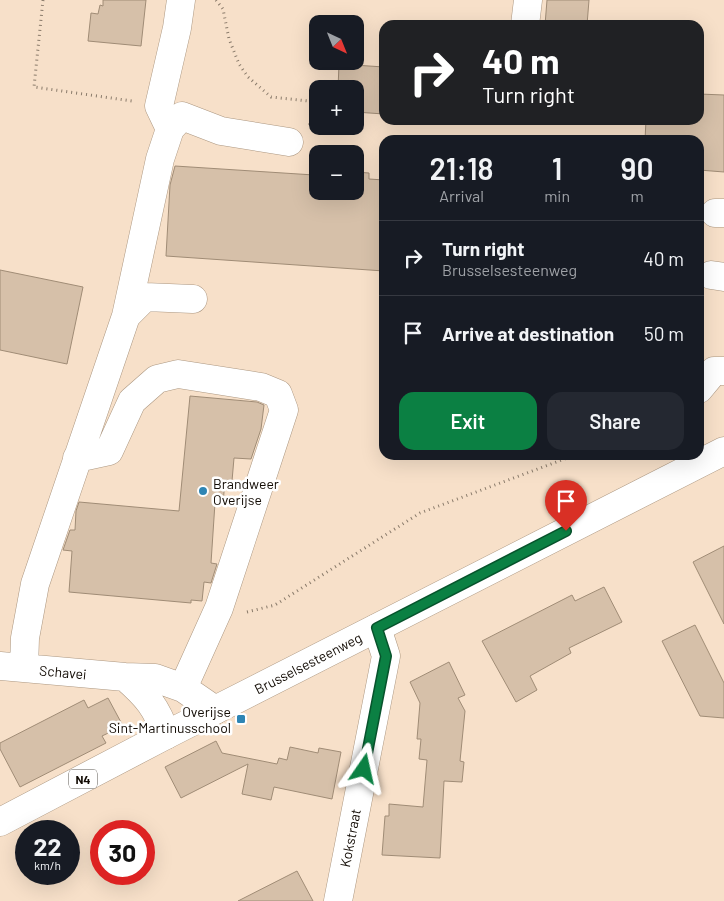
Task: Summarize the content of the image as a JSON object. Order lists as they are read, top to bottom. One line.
{"streets":{"main road":["Brusselsesteenweg","Schavei","N4","Kokstraat"]},"crossings":[["Brusselsesteenweg","Schavei"],["Brusselsesteenweg","Kokstraat"]],"places":{"other":["Brandweer Overijse"],"transit":["Overijse Sint-Martinusschool"]},"north":"bottom right","page":{"map_buttons":["+","−"],"turn":["40 m","Turn right"],"eta":["21:18","Arrival","1","min","90","m"],"list":[{"name":"Turn right","note":"Brusselsesteenweg","value":"40 m"},{"name":"Arrive at destination","value":"50 m"}],"buttons":["Exit","Share"],"speed":"22 km/h","limit":"30"}}
